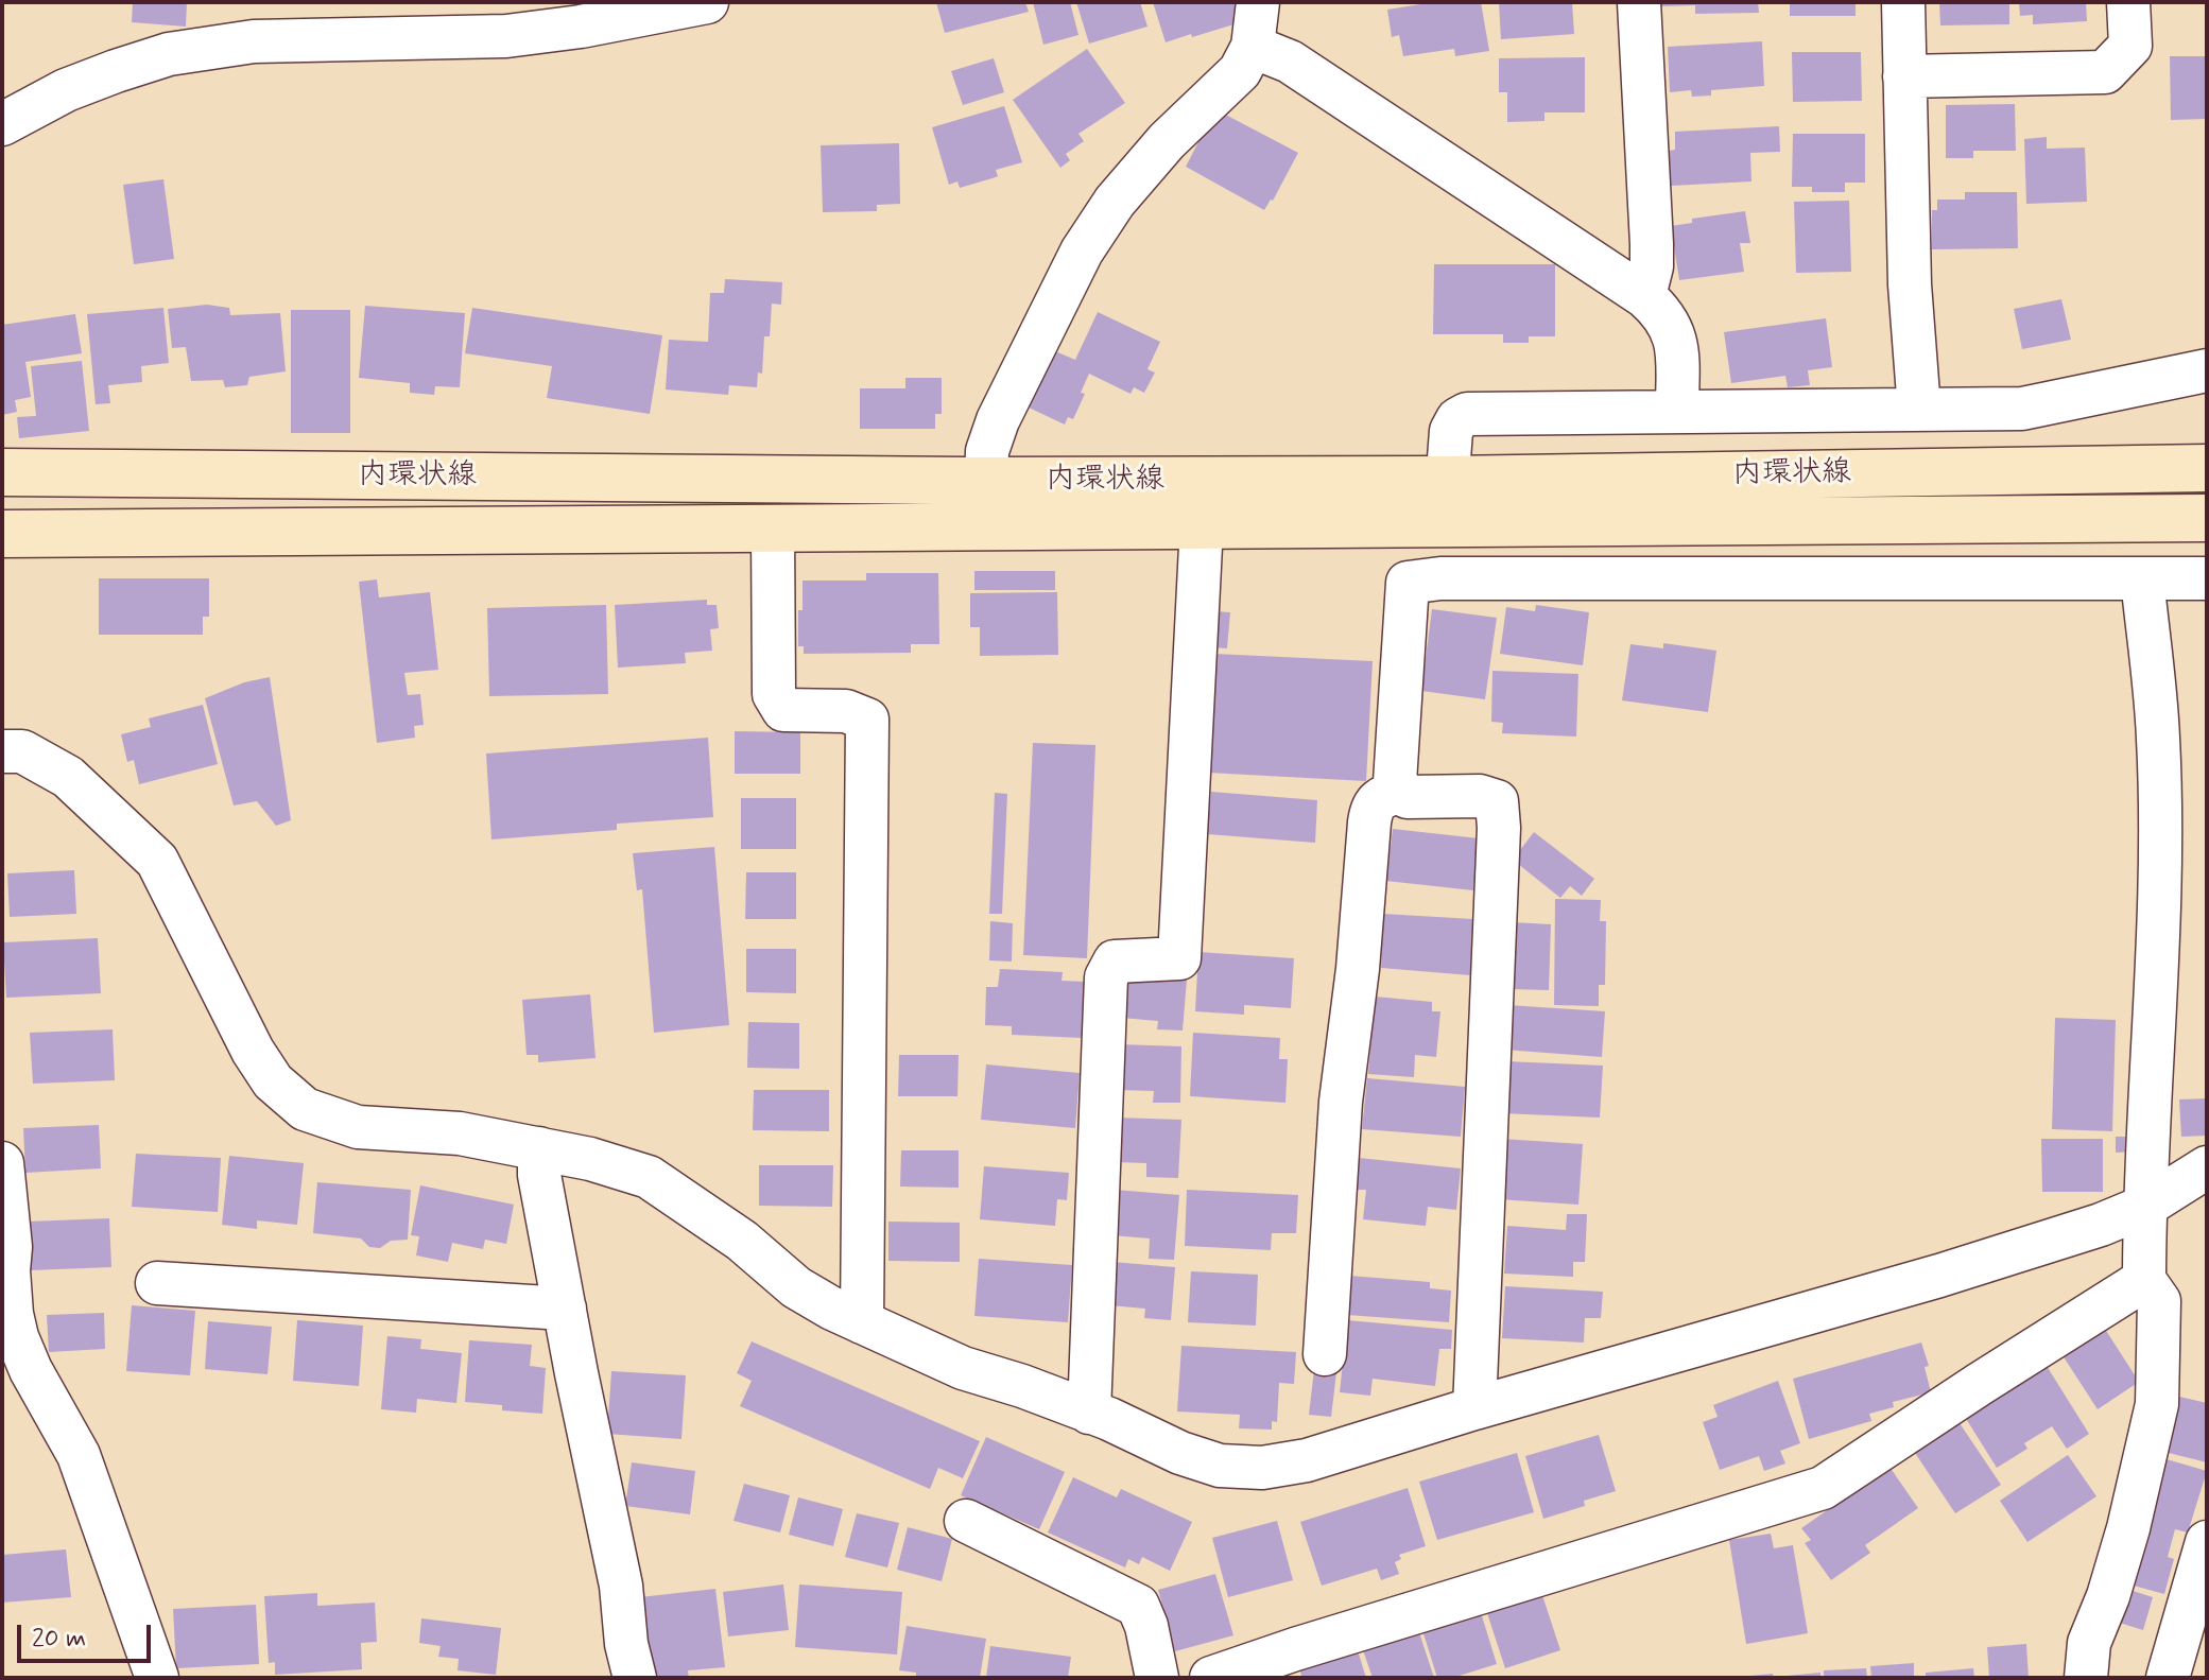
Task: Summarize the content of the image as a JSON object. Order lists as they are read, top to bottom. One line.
{"streets":{"main road":["内環状線"]},"scale_bar":"20 m"}
